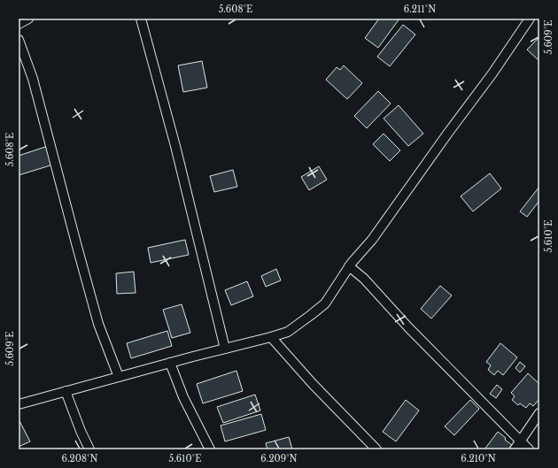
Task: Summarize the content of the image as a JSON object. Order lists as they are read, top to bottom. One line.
{"coordinates":["5.608°E","6.211°N","5.609°E","5.610°E","6.208°N","6.209°N","6.210°N"]}
